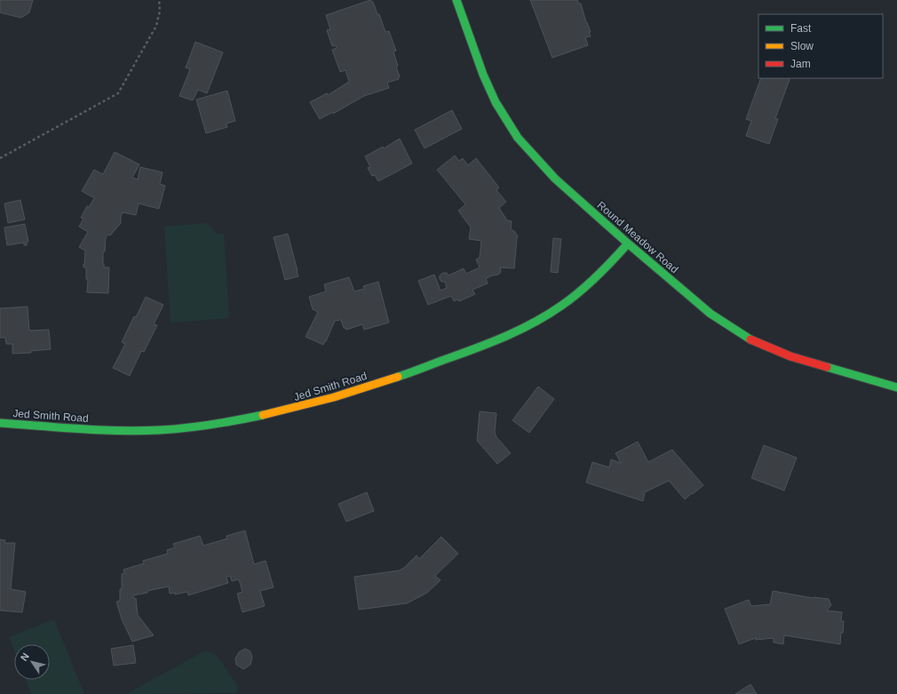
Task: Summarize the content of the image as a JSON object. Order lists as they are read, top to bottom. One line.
{"streets":{"street":["Round Meadow Road","Jed Smith Road"]},"crossings":[["Round Meadow Road","Jed Smith Road"]],"legend":["Fast","Slow","Jam"],"north":"top left"}
